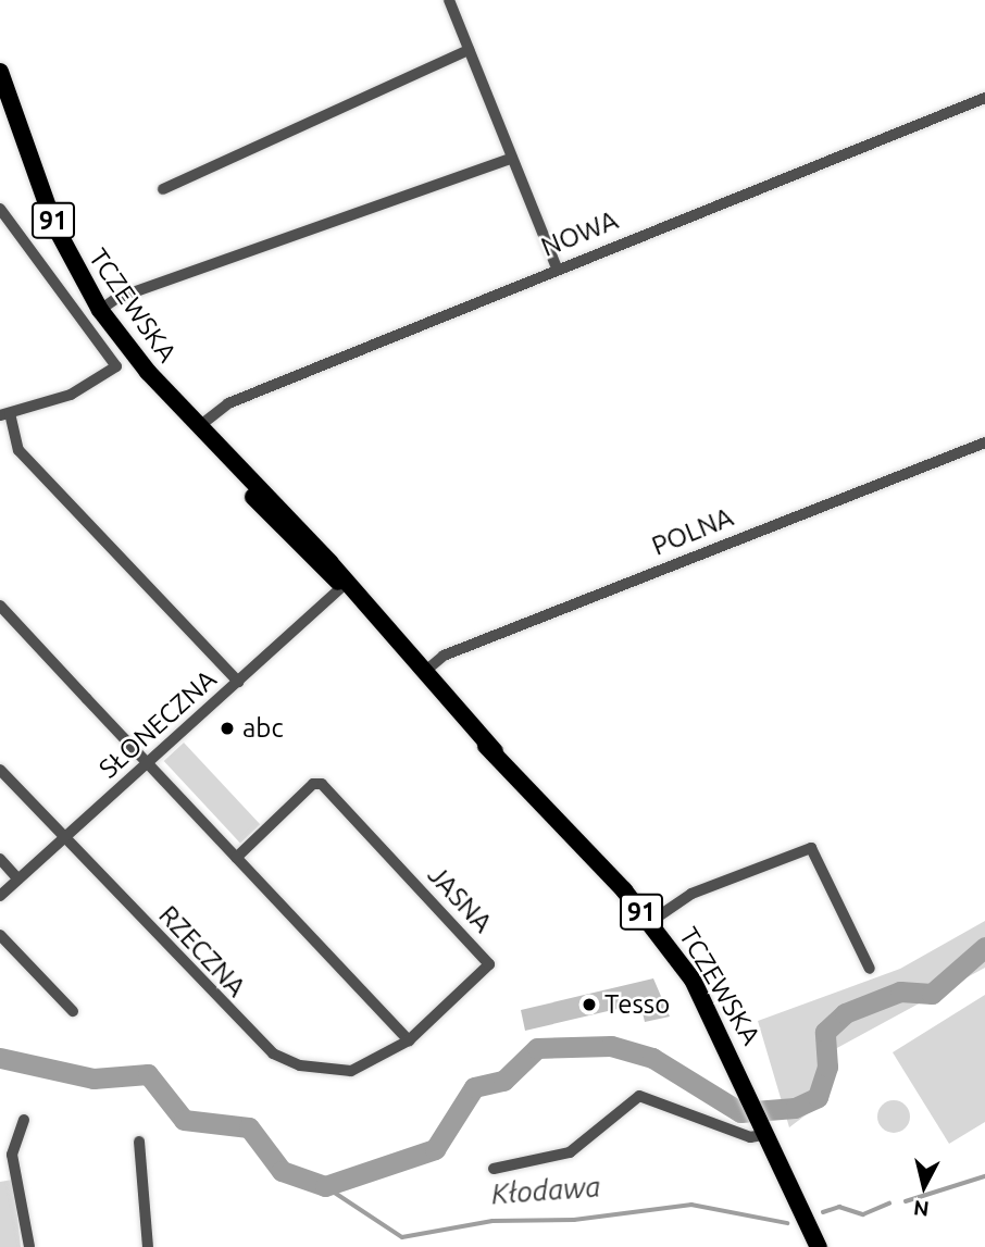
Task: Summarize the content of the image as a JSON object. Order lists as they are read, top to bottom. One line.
{"streets":{"main road":["91","TCZEWSKA"],"street":["NOWA","POLNA","SŁONECZNA","JASNA","RZECZNA"]},"crossings":[["NOWA","TCZEWSKA"],["TCZEWSKA","POLNA"],["TCZEWSKA","SŁONECZNA"],["SŁONECZNA","RZECZNA"],["JASNA","RZECZNA"]],"water":["Kłodawa"],"places":["abc","Tesso"],"north":"bottom"}
